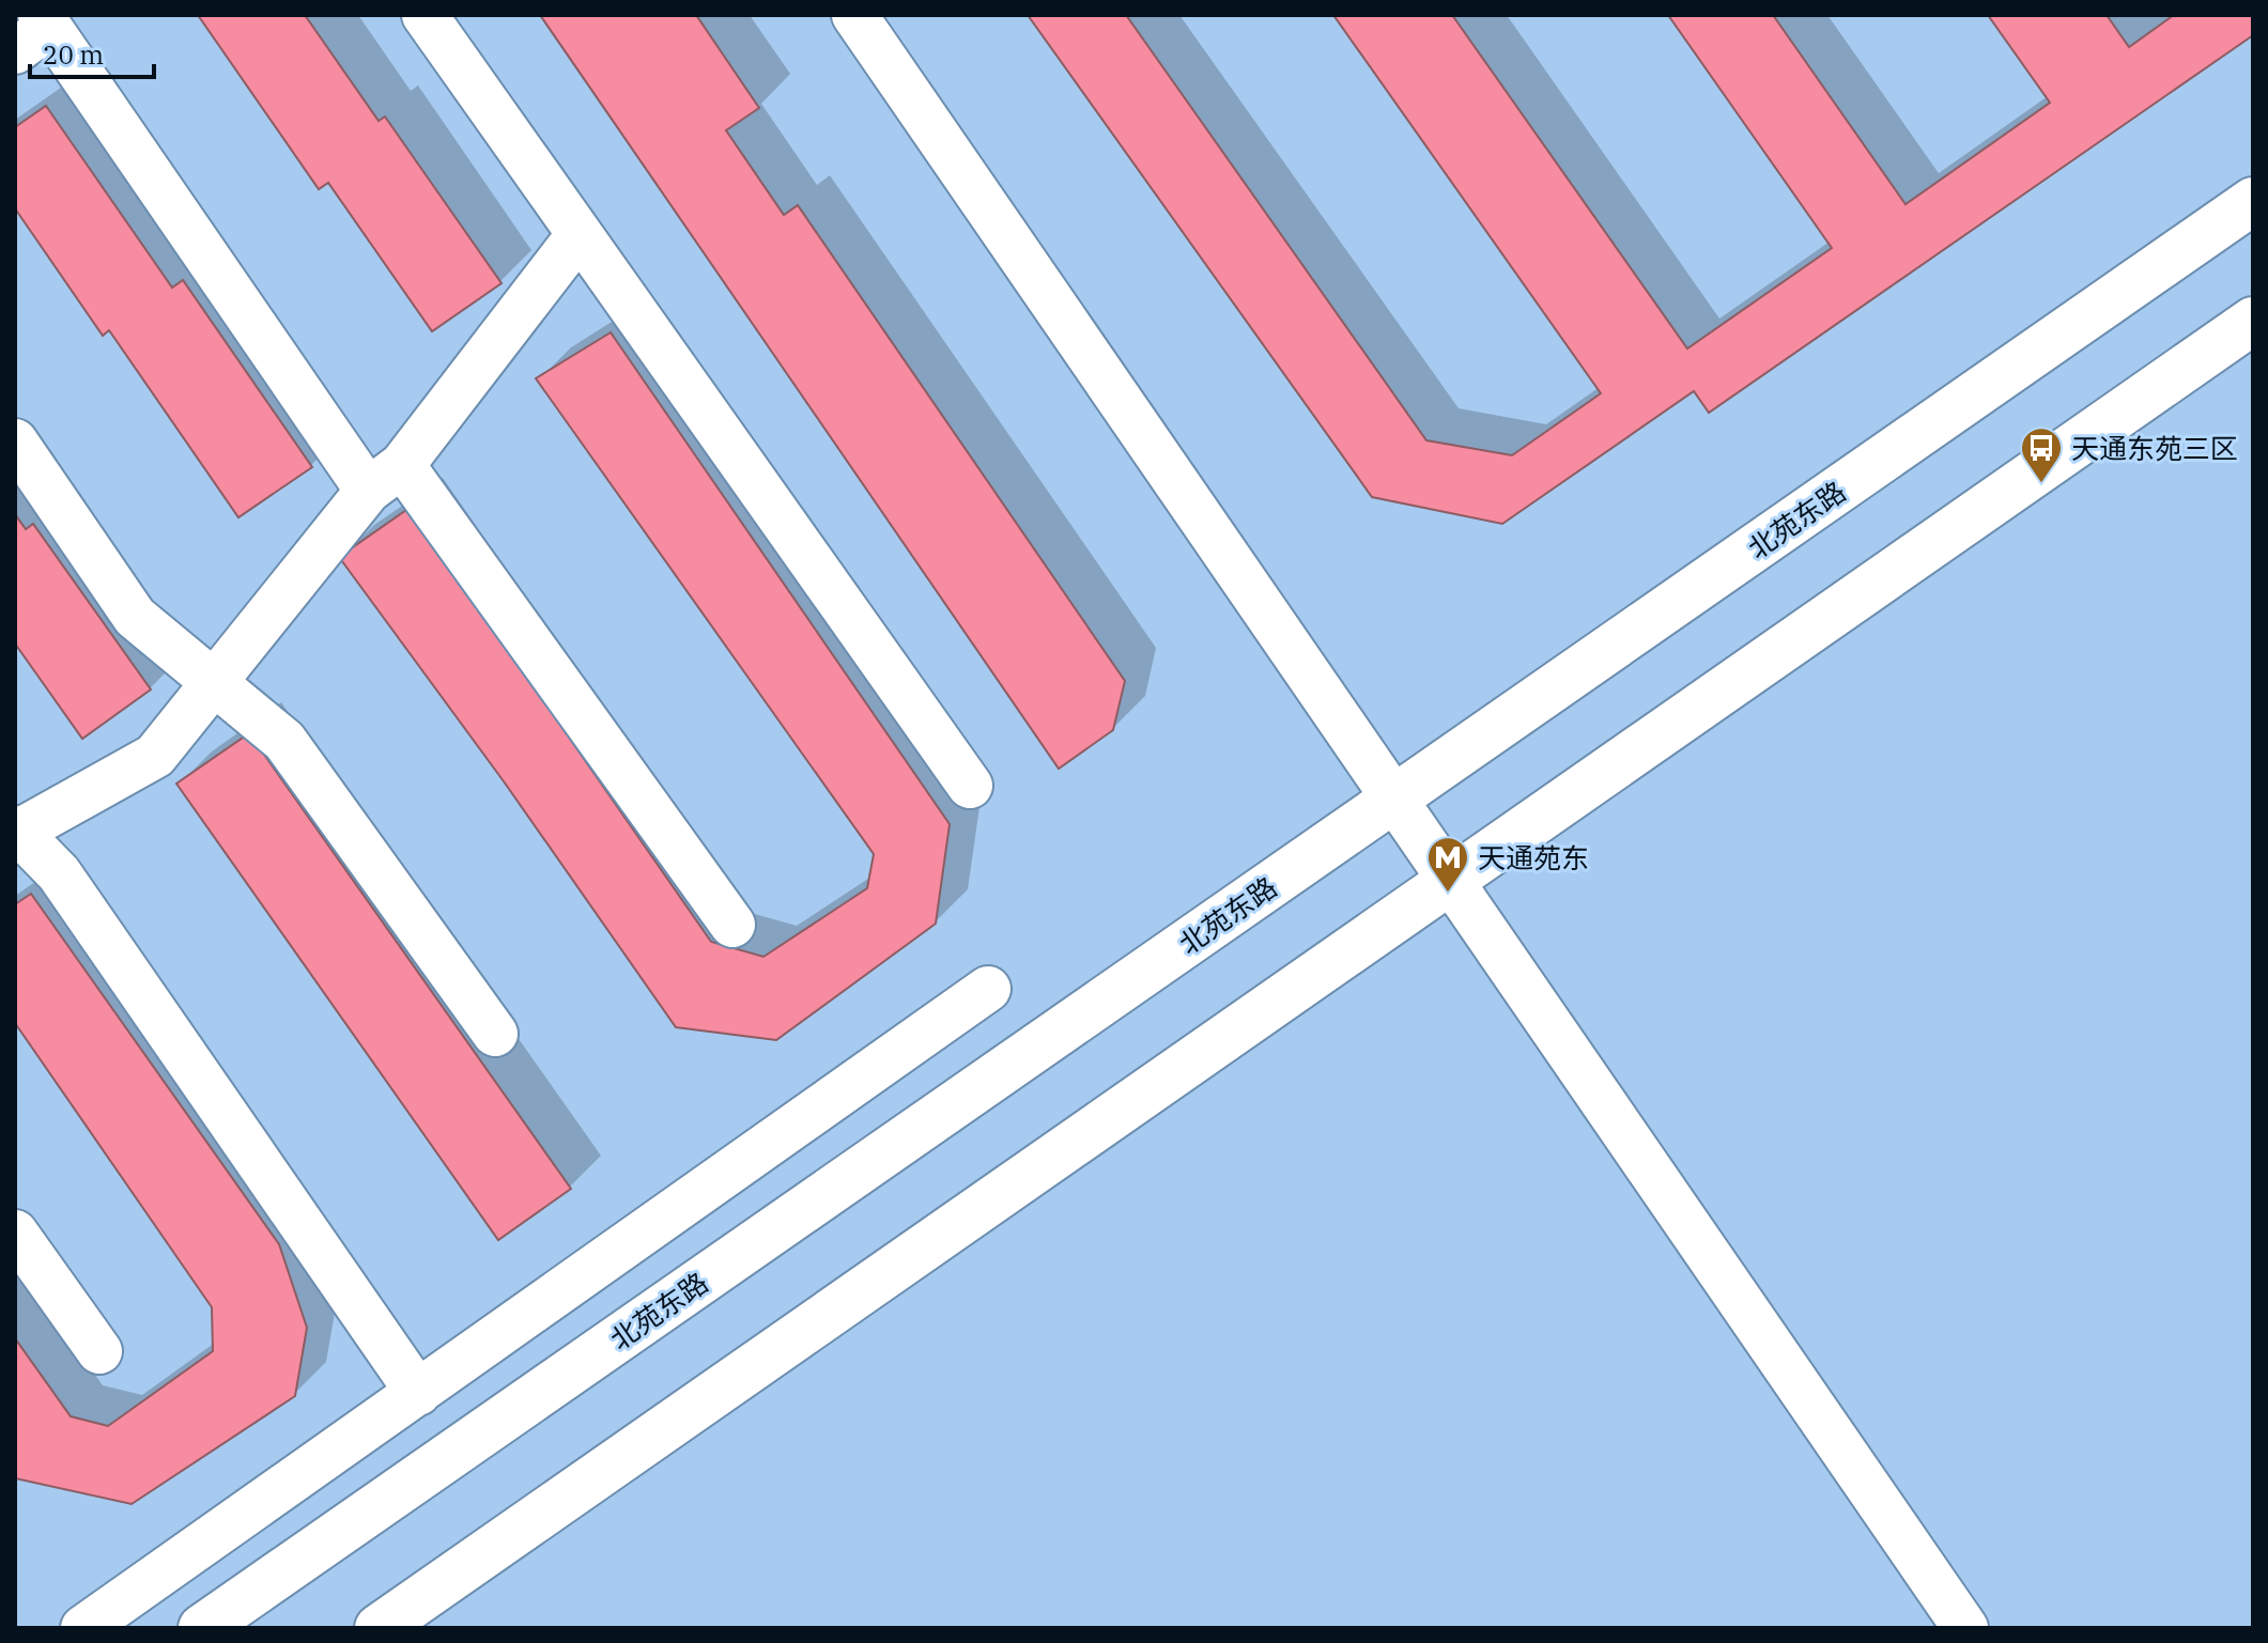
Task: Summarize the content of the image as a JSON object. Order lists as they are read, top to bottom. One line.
{"streets":{"main road":["北苑东路"]},"places":{"bus stop":["天通东苑三区"],"metro station":["天通苑东"]},"scale_bar":"20 m"}
